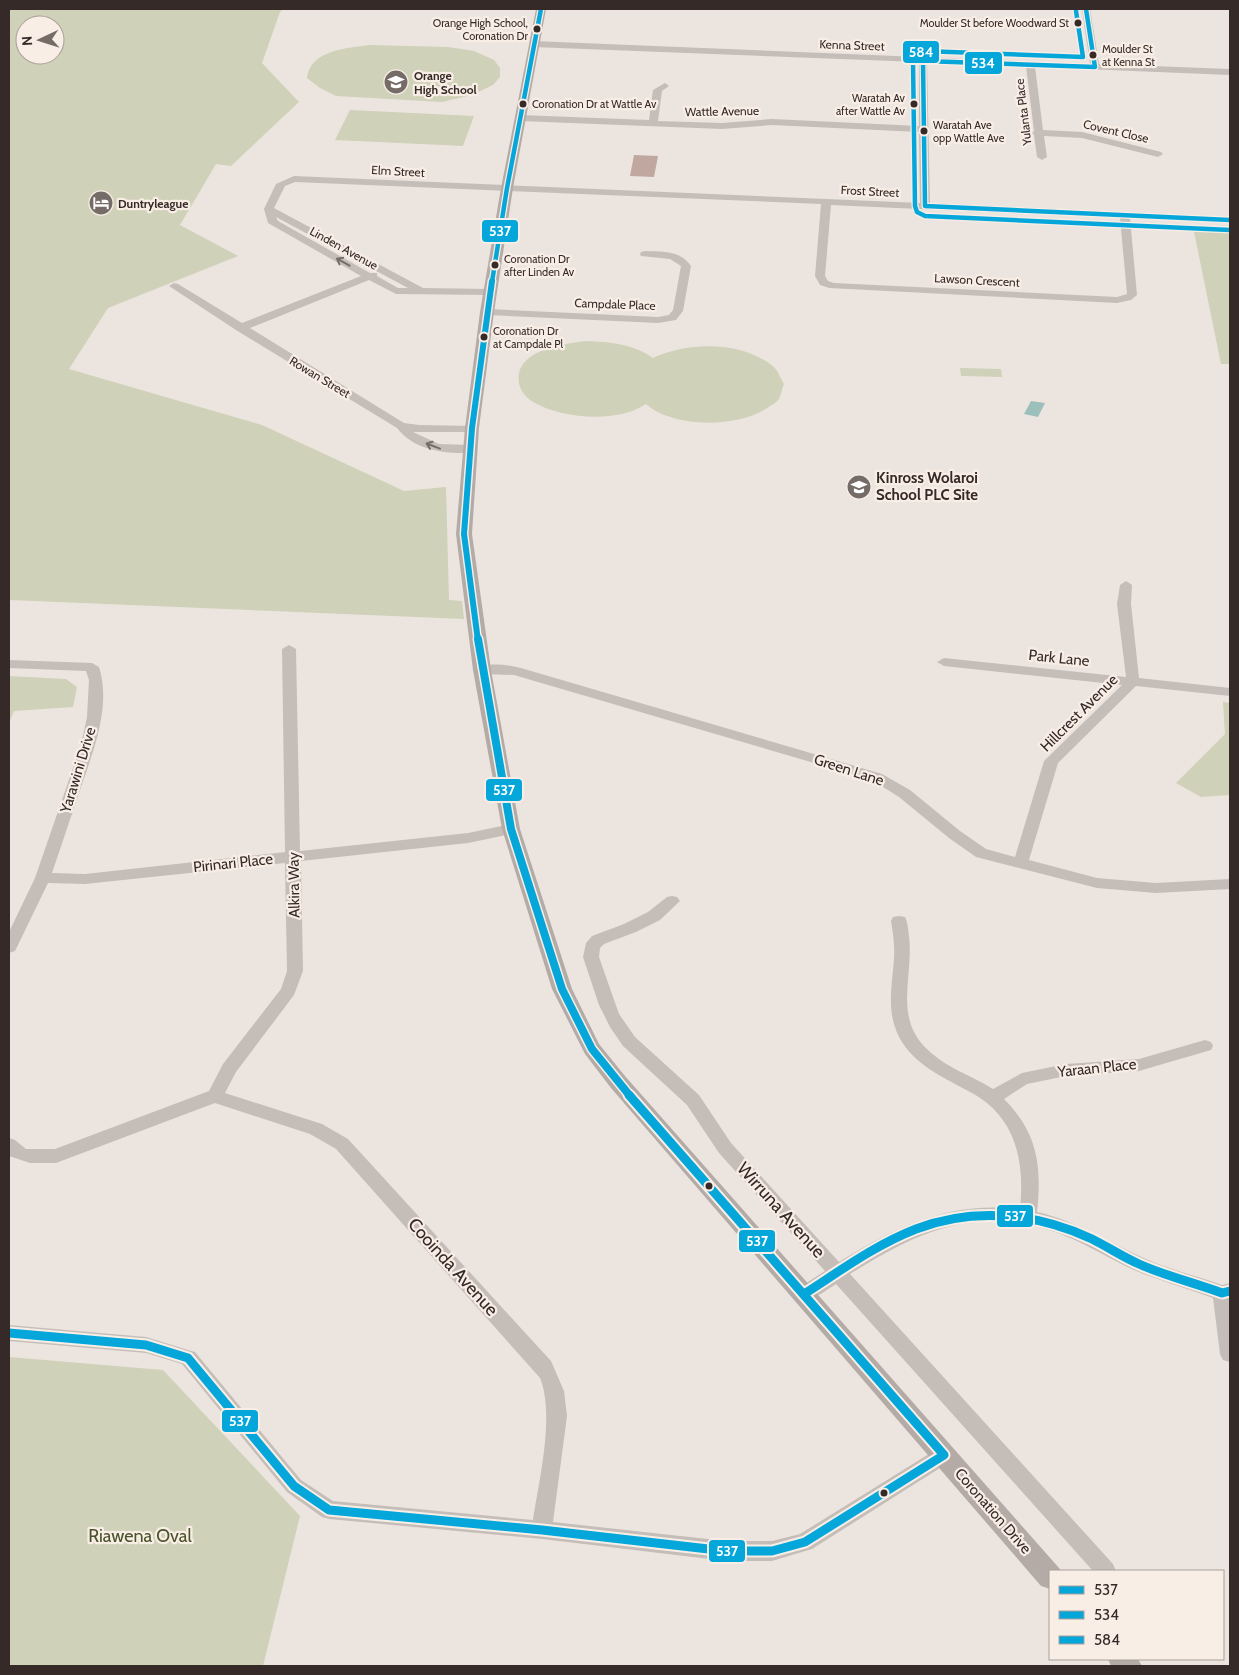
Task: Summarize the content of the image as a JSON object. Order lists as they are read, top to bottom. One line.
{"streets":{"main road":["Coronation Drive"],"street":["Kenna Street","Wattle Avenue","Yulanta Place","Covent Close","Elm Street","Frost Street","Linden Avenue","Lawson Crescent","Campdale Place","Rowan Street","Park Lane","Hillcrest Avenue","Yarawini Drive","Green Lane","Pirinari Place","Alkira Way","Yaraan Place","Wirruna Avenue","Cooinda Avenue"]},"crossings":[["Kenna Street","Yulanta Place"],["Kenna Street","Coronation Drive"],["Wattle Avenue","Coronation Drive"],["Yulanta Place","Covent Close"],["Elm Street","Frost Street"],["Elm Street","Linden Avenue"],["Elm Street","Coronation Drive"],["Frost Street","Lawson Crescent"],["Frost Street","Coronation Drive"],["Linden Avenue","Coronation Drive"],["Campdale Place","Coronation Drive"],["Rowan Street","Coronation Drive"],["Park Lane","Hillcrest Avenue"],["Hillcrest Avenue","Green Lane"],["Yarawini Drive","Pirinari Place"],["Green Lane","Coronation Drive"],["Pirinari Place","Alkira Way"],["Pirinari Place","Coronation Drive"],["Alkira Way","Cooinda Avenue"]],"parks":["Riawena Oval"],"places":{"other":["Moulder St before Woodward St","Orange High School, Coronation Dr","Moulder St at Kenna St","Coronation Dr at Wattle Av","Waratah Av after Wattle Av","Waratah Ave opp Wattle Ave","Coronation Dr after Linden Av","Coronation Dr at Campdale Pl"],"school or university":["Orange High School","Kinross Wolaroi School PLC Site"],"hotel":["Duntryleague"]},"lines":["transit line 537","transit line 534","transit line 584"],"legend":["537","534","584"],"north":"left"}
